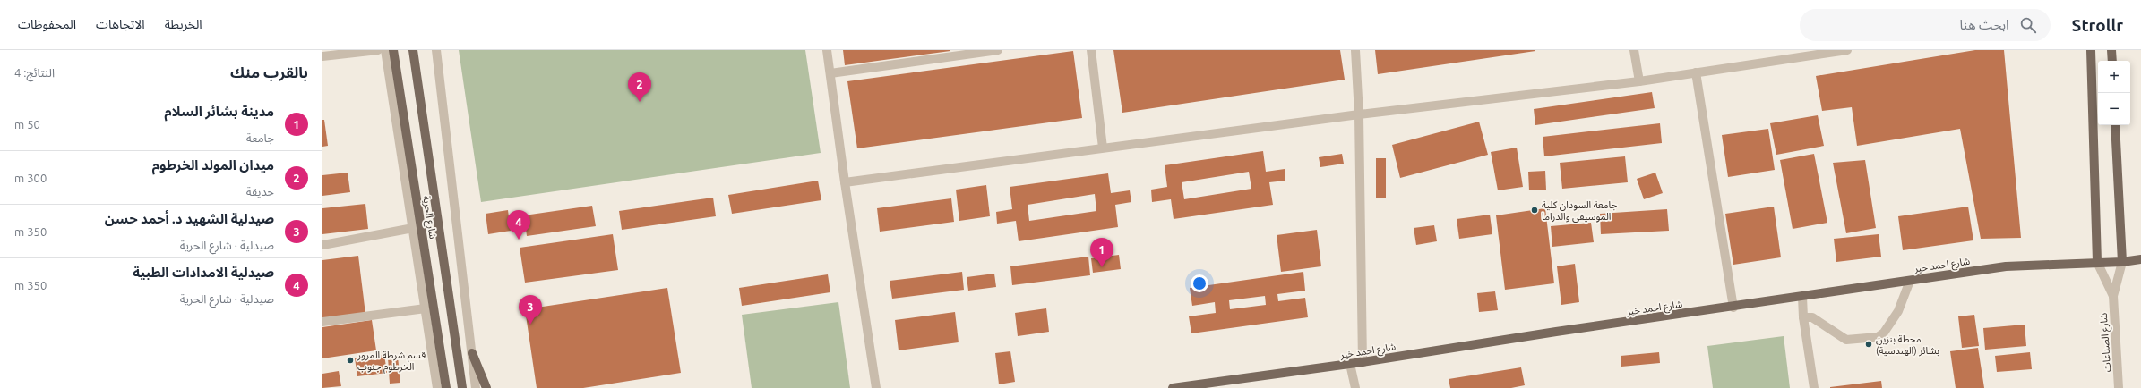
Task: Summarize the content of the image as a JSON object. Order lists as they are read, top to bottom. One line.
{"streets":{"main road":["شارع الحرية","شارع احمد خير"],"street":["شارع الصناعات"]},"places":["جامعة السودان كلية الموسيقى والدراما","محطة بنزين بشائر (الهندسية)","قسم شرطة المرور الخرطوم جنوب"],"page":{"header":"Strollr","search":"ابحث هنا","nav":["الخريطة","الاتجاهات","المحفوظات"],"heading":["بالقرب منك","النتائج: 4"],"map_buttons":["+","−"],"pins":["2","4","1","3"],"list":[{"mark":"1","name":"مدينة بشائر السلام","note":"جامعة","value":"50 m"},{"mark":"2","name":"ميدان المولد الخرطوم","note":"حديقة","value":"300 m"},{"mark":"3","name":"صيدلية الشهيد د. أحمد حسن","note":"صيدلية · شارع الحرية","value":"350 m"},{"mark":"4","name":"صيدلية الامدادات الطبية","note":"صيدلية · شارع الحرية","value":"350 m"}]}}
